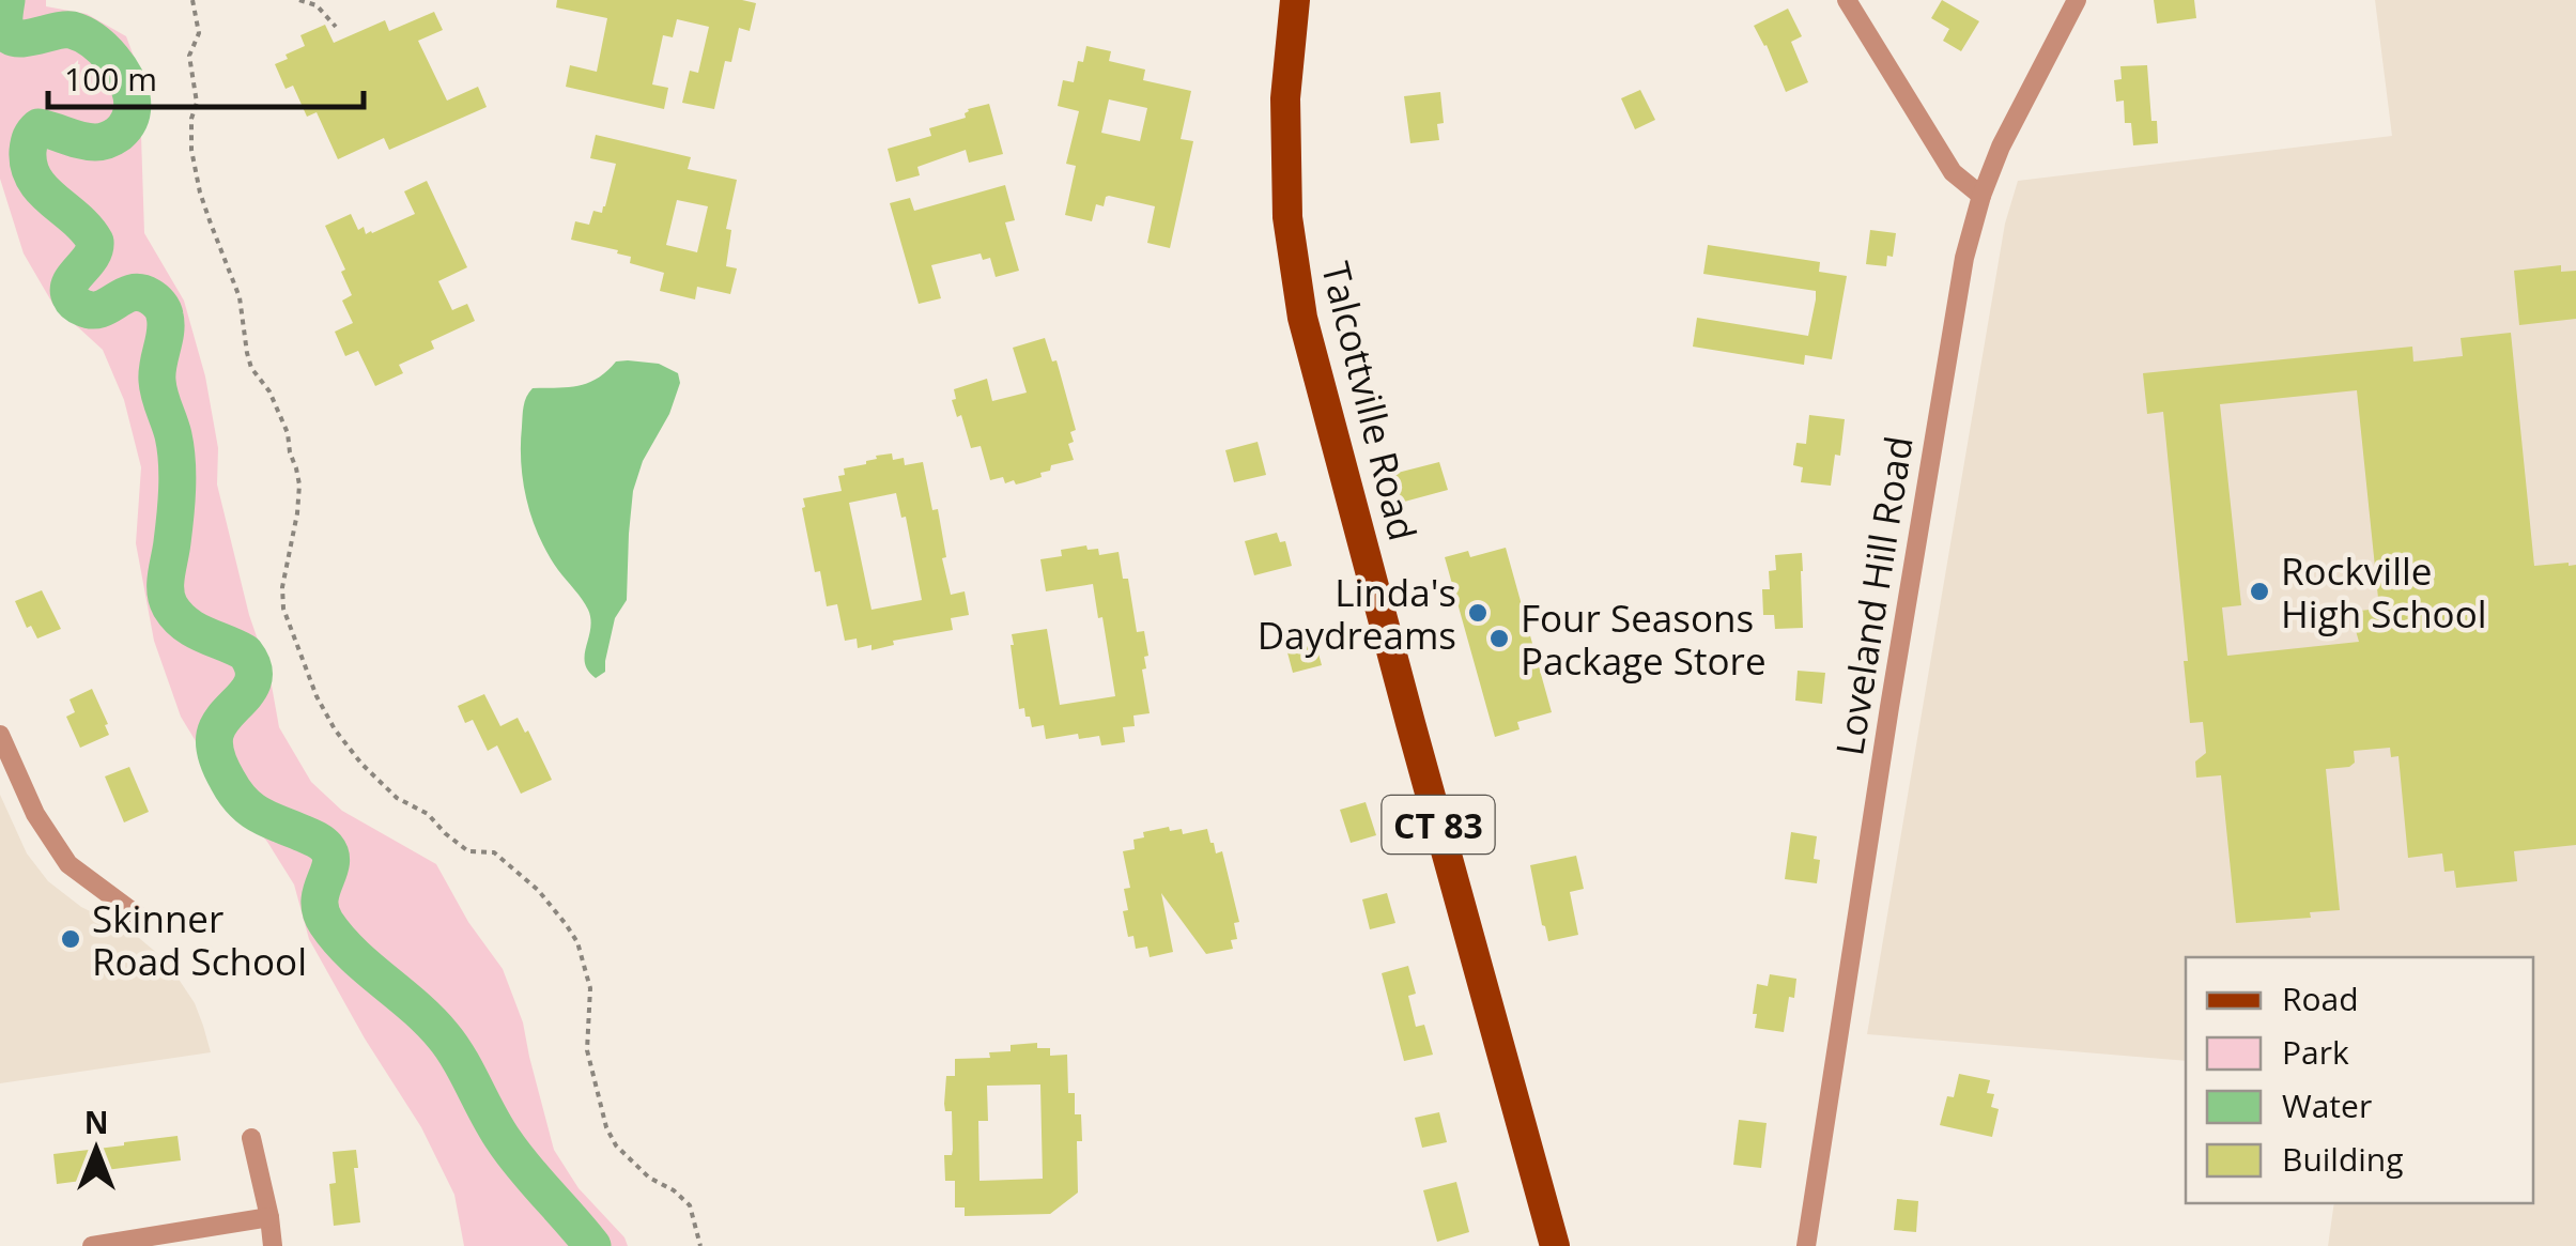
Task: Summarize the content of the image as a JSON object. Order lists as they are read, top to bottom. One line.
{"streets":{"main road":["Talcottville Road","CT 83"],"street":["Loveland Hill Road"]},"places":["Rockville High School","Linda's Daydreams","Four Seasons Package Store","Skinner Road School"],"legend":["Road","Park","Water","Building"],"scale_bar":"100 m","north":"top"}
